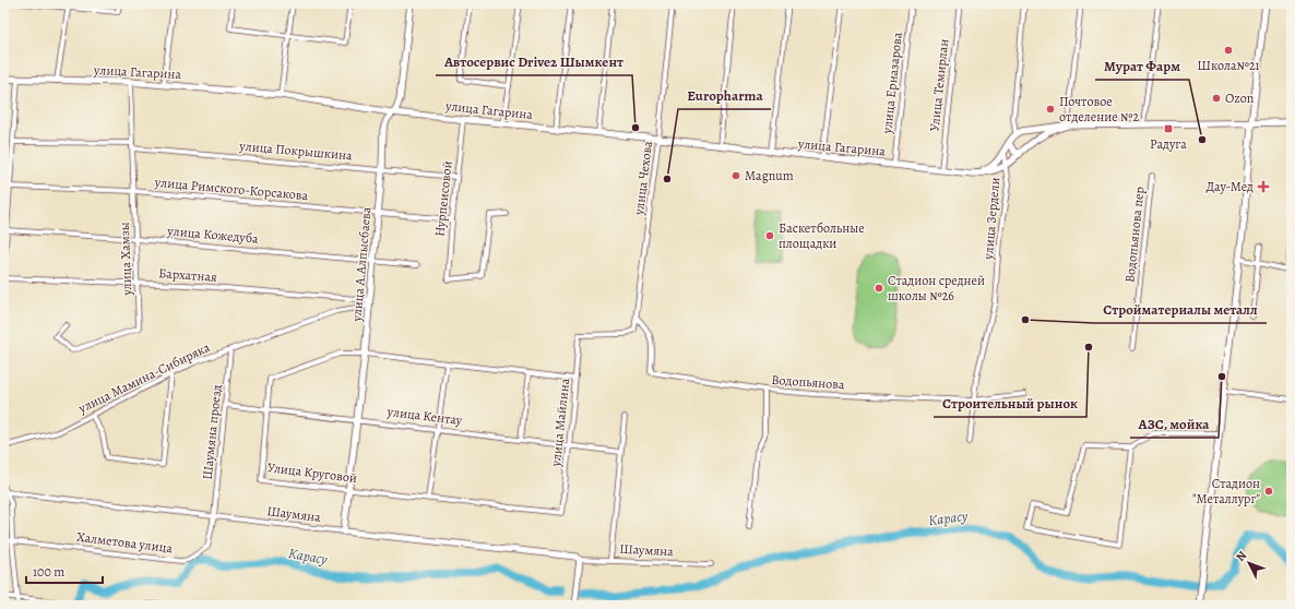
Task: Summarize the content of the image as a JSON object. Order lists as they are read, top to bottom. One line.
{"streets":{"main road":["улица Гагарина","улица А.Алпысбаева","Шаумяна"],"street":["улица Ерназарова","Улица Темирлан","улица Покрышкина","улица Чехова","улица Римского-Корсакова","Нурпеисовой","улица Зердели","улица Кожедуба","Водопьянова пер","улица Хамзы","Бархатная","улица Мамина-Сибиряка","Водопьянова","улица Кентау","улица Майлина","Шаумяна проезд","Улица Круговой","Халметова улица"]},"crossings":[["улица Гагарина","улица Ерназарова"],["улица Гагарина","Улица Темирлан"],["улица Гагарина","улица Чехова"],["улица Гагарина","Нурпеисовой"],["улица Гагарина","улица Зердели"],["улица Гагарина","улица Хамзы"],["улица Гагарина","улица А.Алпысбаева"],["улица Покрышкина","Нурпеисовой"],["улица Покрышкина","улица Хамзы"],["улица Покрышкина","улица А.Алпысбаева"],["улица Чехова","Водопьянова"],["улица Чехова","улица Майлина"],["улица Римского-Корсакова","Нурпеисовой"],["улица Римского-Корсакова","улица Хамзы"],["улица Римского-Корсакова","улица А.Алпысбаева"],["улица Зердели","Водопьянова"],["улица Кожедуба","улица Хамзы"],["улица Кожедуба","улица А.Алпысбаева"],["улица Хамзы","Бархатная"],["улица А.Алпысбаева","Бархатная"],["улица А.Алпысбаева","улица Мамина-Сибиряка"],["улица А.Алпысбаева","улица Кентау"],["улица А.Алпысбаева","Улица Круговой"],["улица А.Алпысбаева","Шаумяна"],["Бархатная","улица Мамина-Сибиряка"],["улица Мамина-Сибиряка","Шаумяна проезд"],["улица Кентау","улица Майлина"],["улица Кентау","Шаумяна проезд"],["улица Кентау","Улица Круговой"],["улица Майлина","Улица Круговой"],["Шаумяна проезд","Шаумяна"],["Шаумяна проезд","Халметова улица"],["Шаумяна","Халметова улица"]],"water":["Карасу"],"places":{"other":["Школа№21","Ozon","Почтовое отделение №2","Автосервис Drive2 Шымкент","Мурат Фарм","Magnum","Europharma","Баскетбольные площадки","Стадион средней школы №26","Стройматериалы металл","Строительный рынок","АЗС, мойка","Стадион \"Металлург\""],"transit":["Радуга"],"health":["Дау-Мед"]},"scale_bar":"100 m","north":"top left"}
